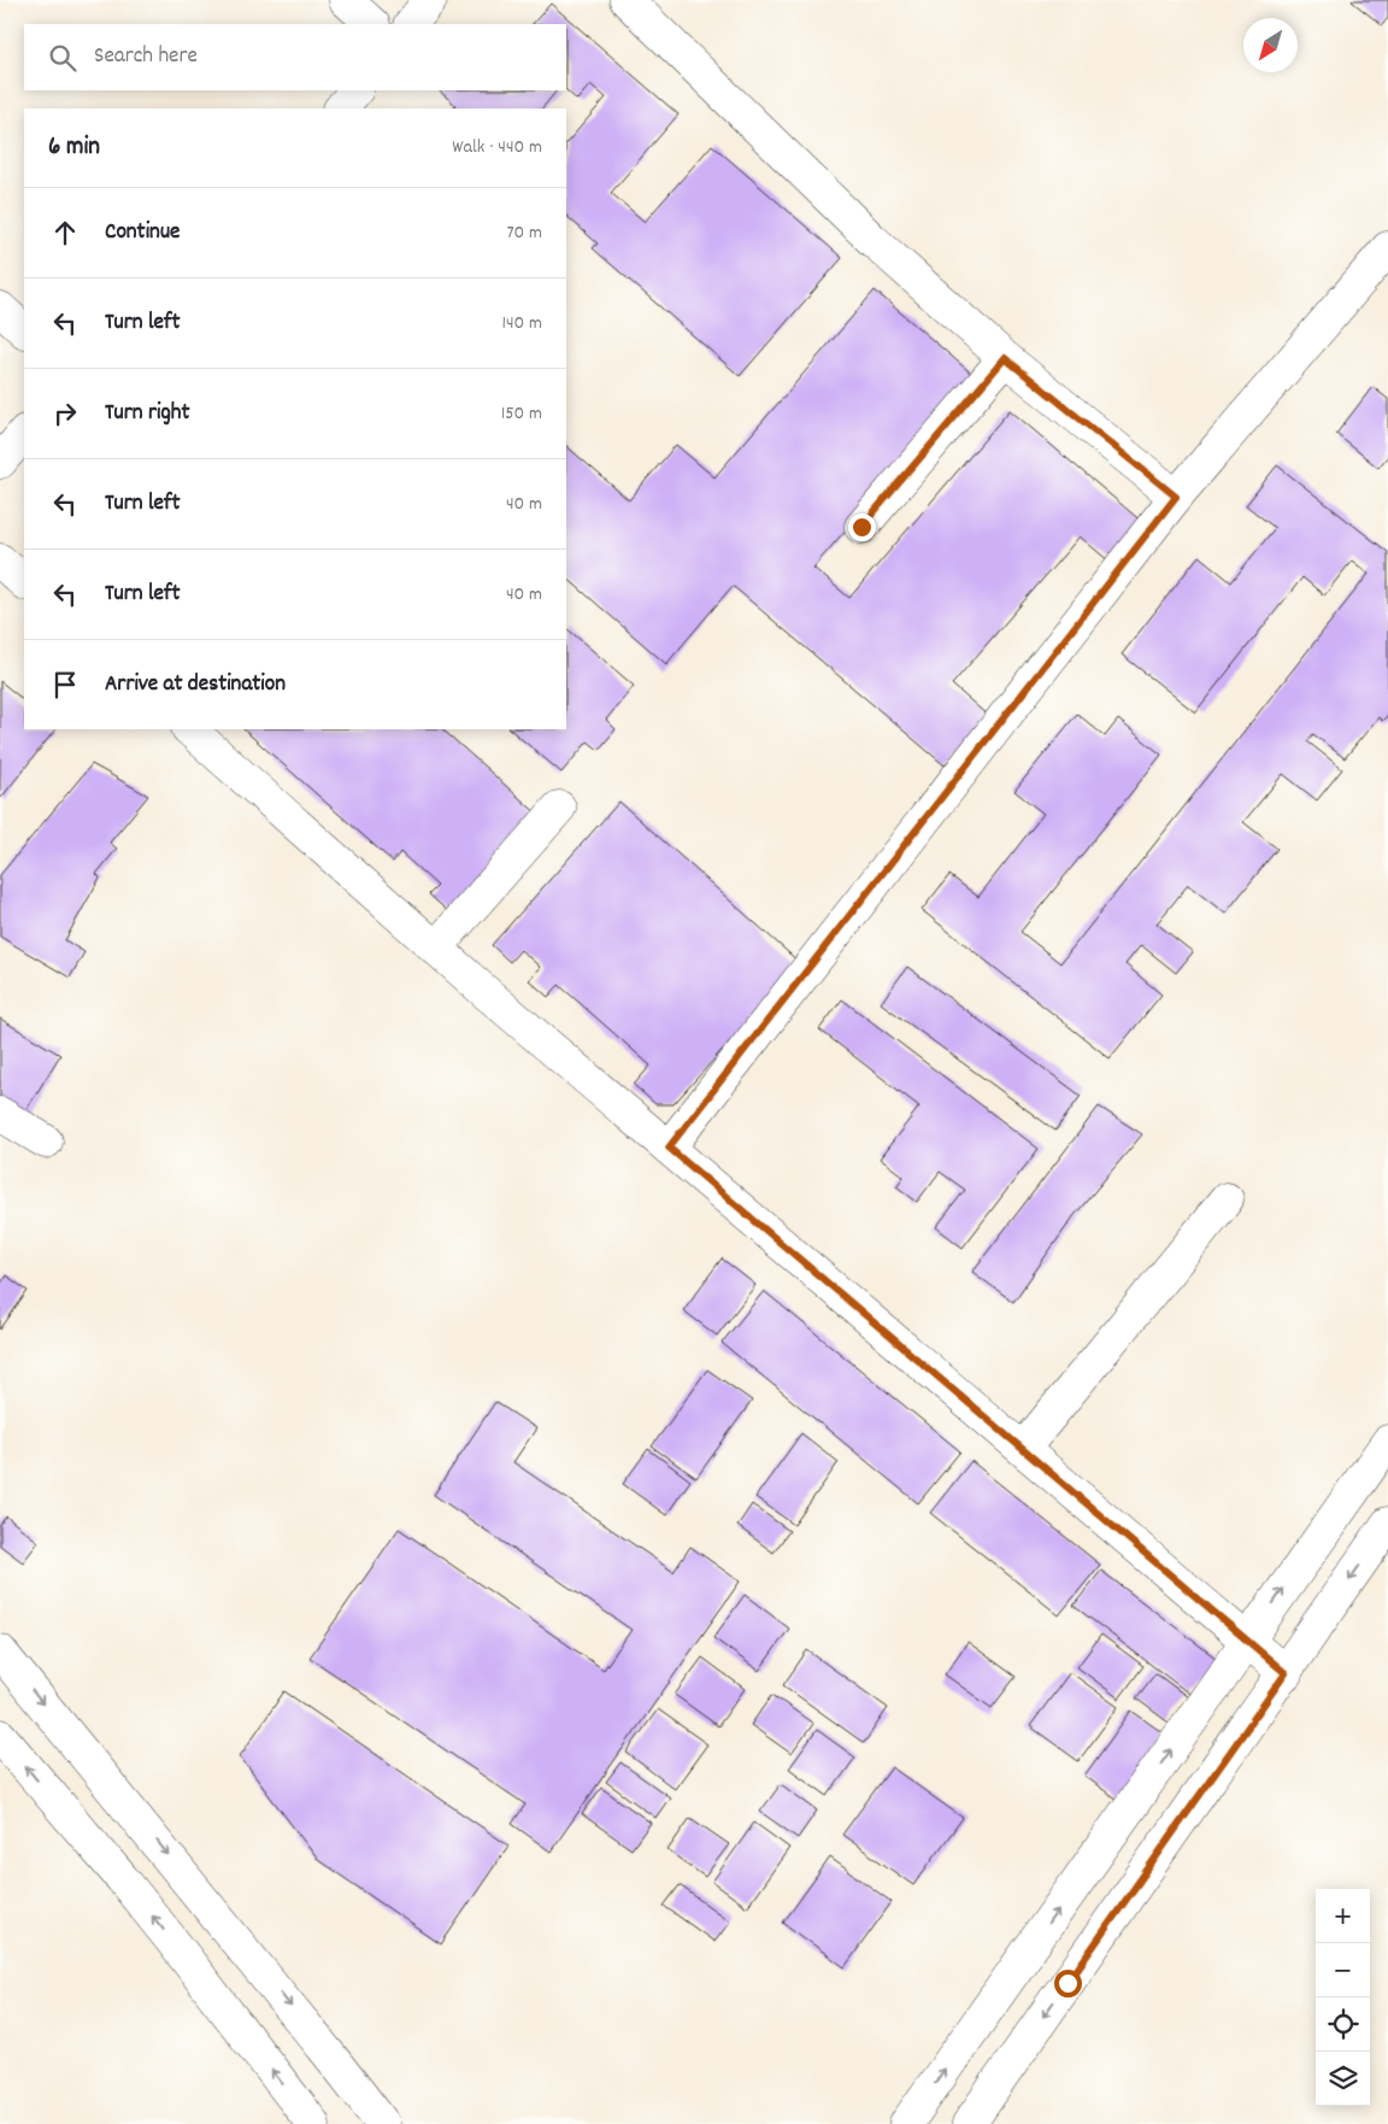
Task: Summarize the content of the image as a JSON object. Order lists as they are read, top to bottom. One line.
{"north":"bottom left","page":{"search":"Search here","heading":["6 min","Walk · 440 m"],"list":[["Continue","70 m"],["Turn left","140 m"],["Turn right","150 m"],["Turn left","40 m"],["Turn left","40 m"],"Arrive at destination"],"map_buttons":["+","−"]}}
